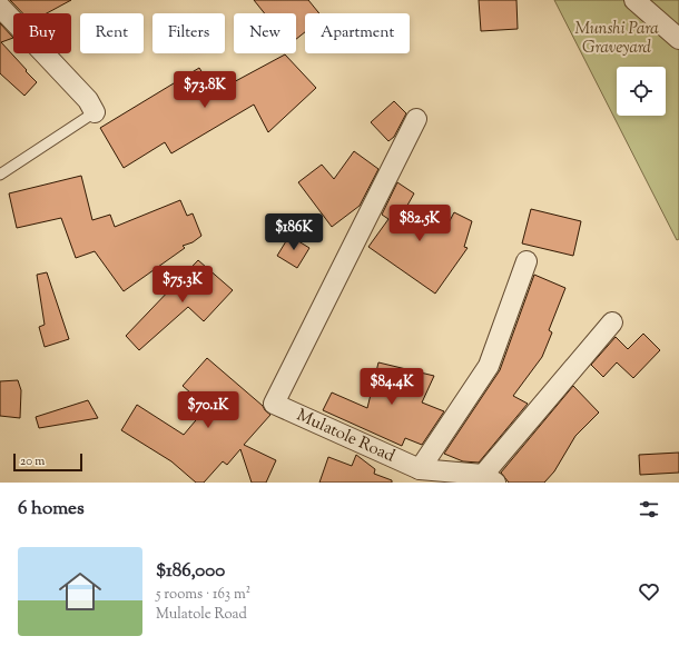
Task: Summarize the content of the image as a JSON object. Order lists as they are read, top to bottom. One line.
{"streets":{"street":["Mulatole Road"]},"parks":["Munshi Para Graveyard"],"scale_bar":"20 m","page":{"chip":["Buy","Rent","Filters","New","Apartment"],"price":["$73.8K","$82.5K","$186K","$75.3K","$84.4K","$70.1K"],"scale":"20 m","heading":"6 homes","list":[{"name":"$186,000","note":"5 rooms · 163 m² · Mulatole Road"}]}}
